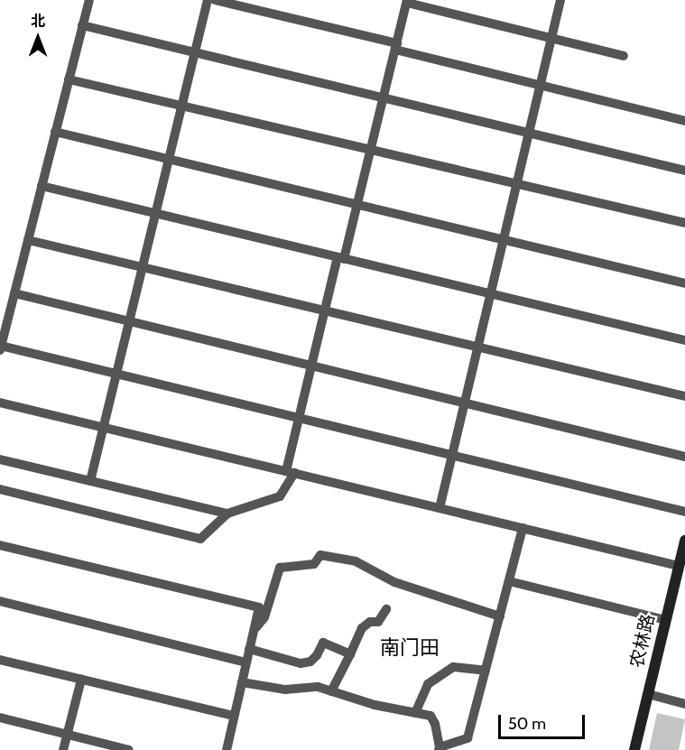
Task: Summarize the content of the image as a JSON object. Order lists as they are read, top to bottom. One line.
{"streets":{"street":["农林路"]},"districts":["南门田"],"scale_bar":"50 m","north":"top"}
